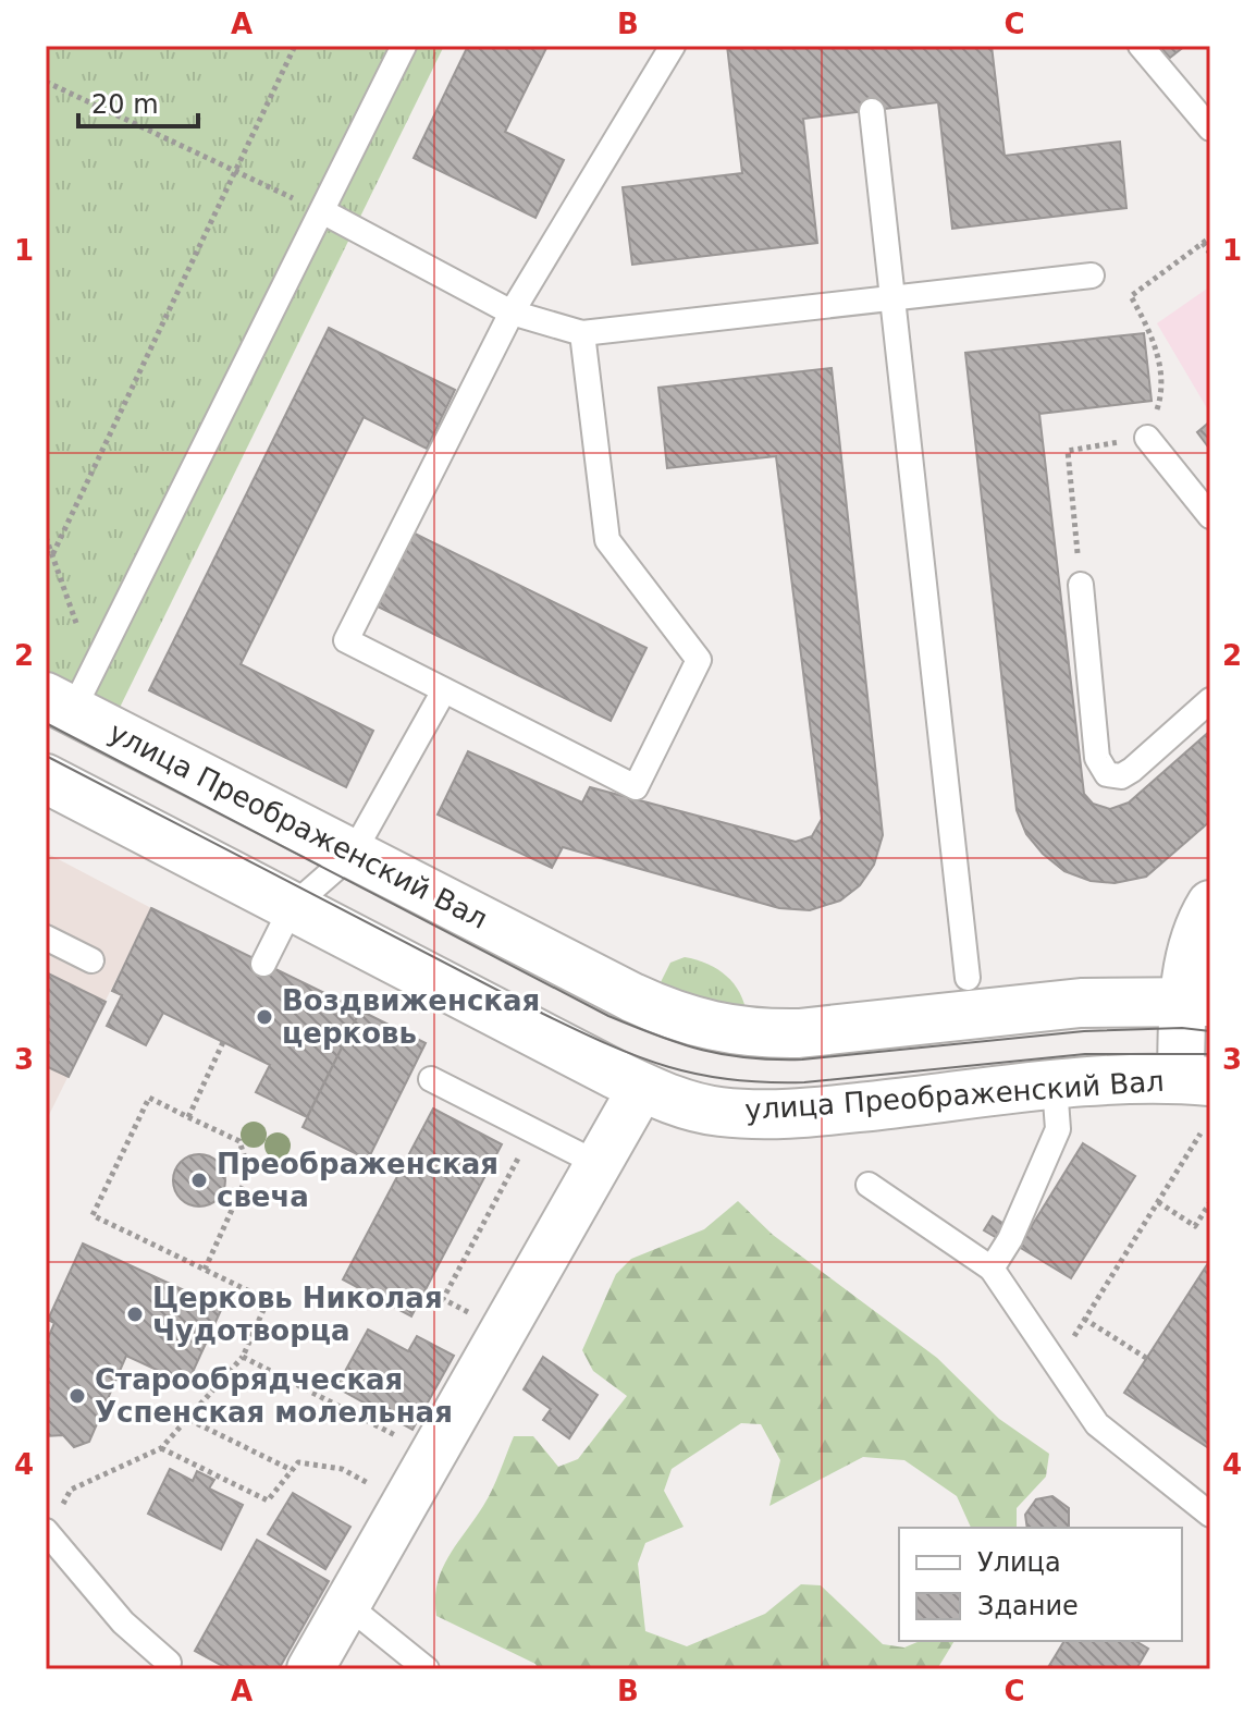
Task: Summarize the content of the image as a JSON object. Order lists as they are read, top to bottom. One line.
{"streets":{"main road":["улица Преображенский Вал"]},"places":["Воздвиженская церковь","Преображенская свеча","Церковь Николая Чудотворца","Старообрядческая Успенская молельная"],"legend":["Улица","Здание"],"scale_bar":"20 m","grid":{"columns":["A","B","C"],"rows":["1","2","3","4"]}}
